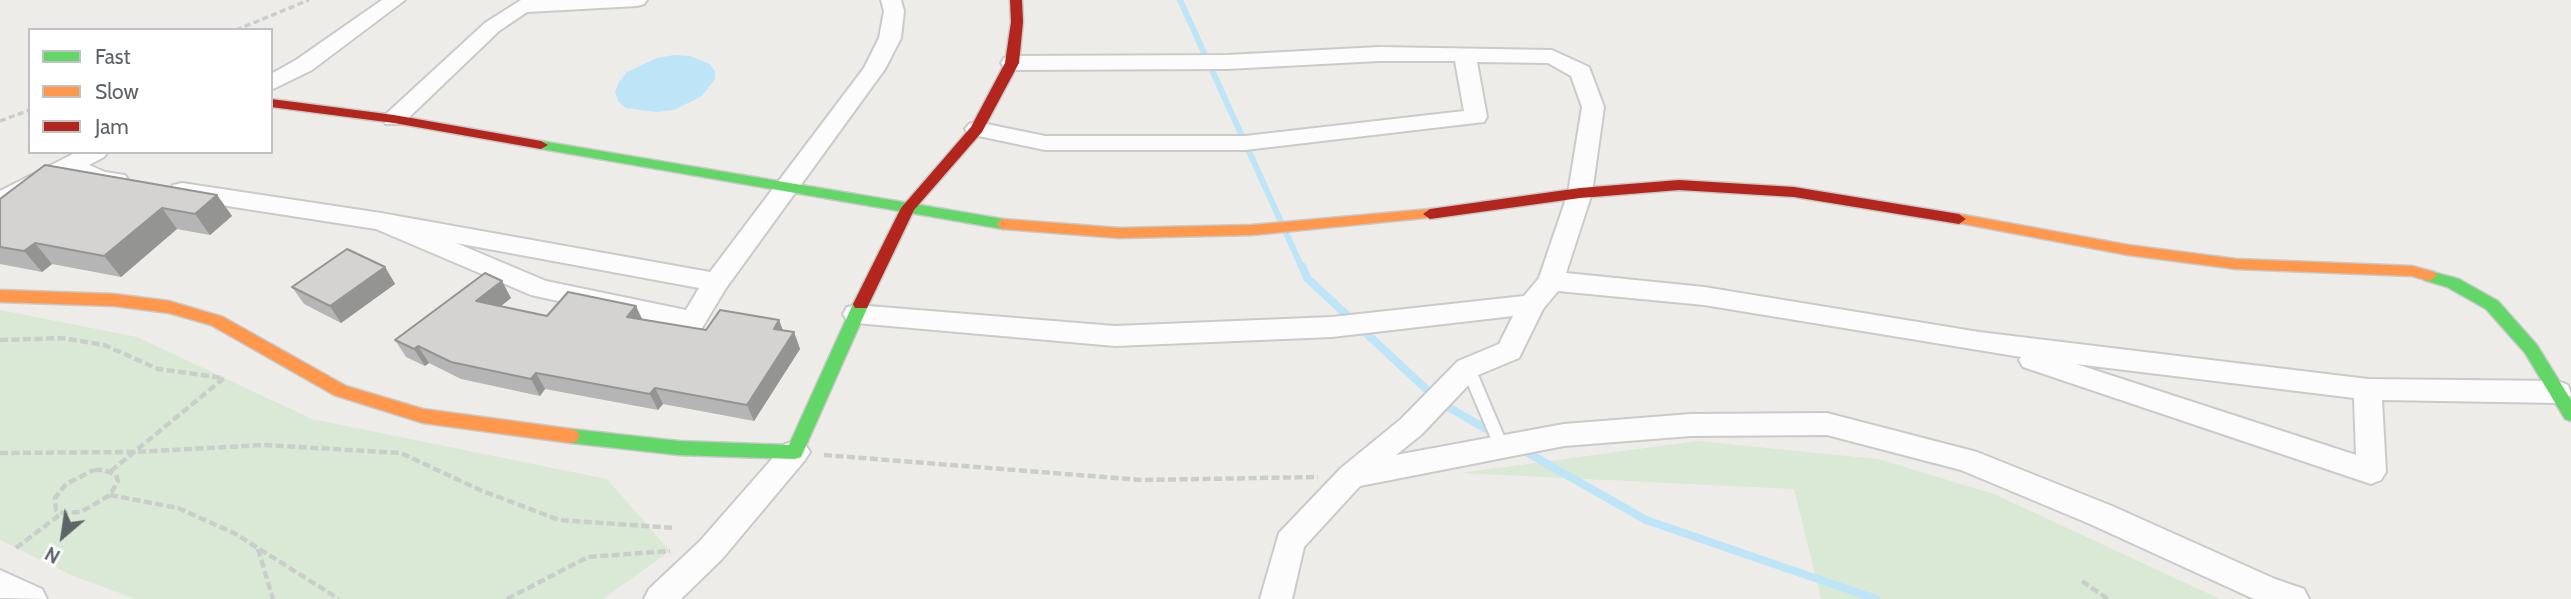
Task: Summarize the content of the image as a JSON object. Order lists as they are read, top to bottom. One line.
{"legend":["Fast","Slow","Jam"],"north":"bottom left"}
